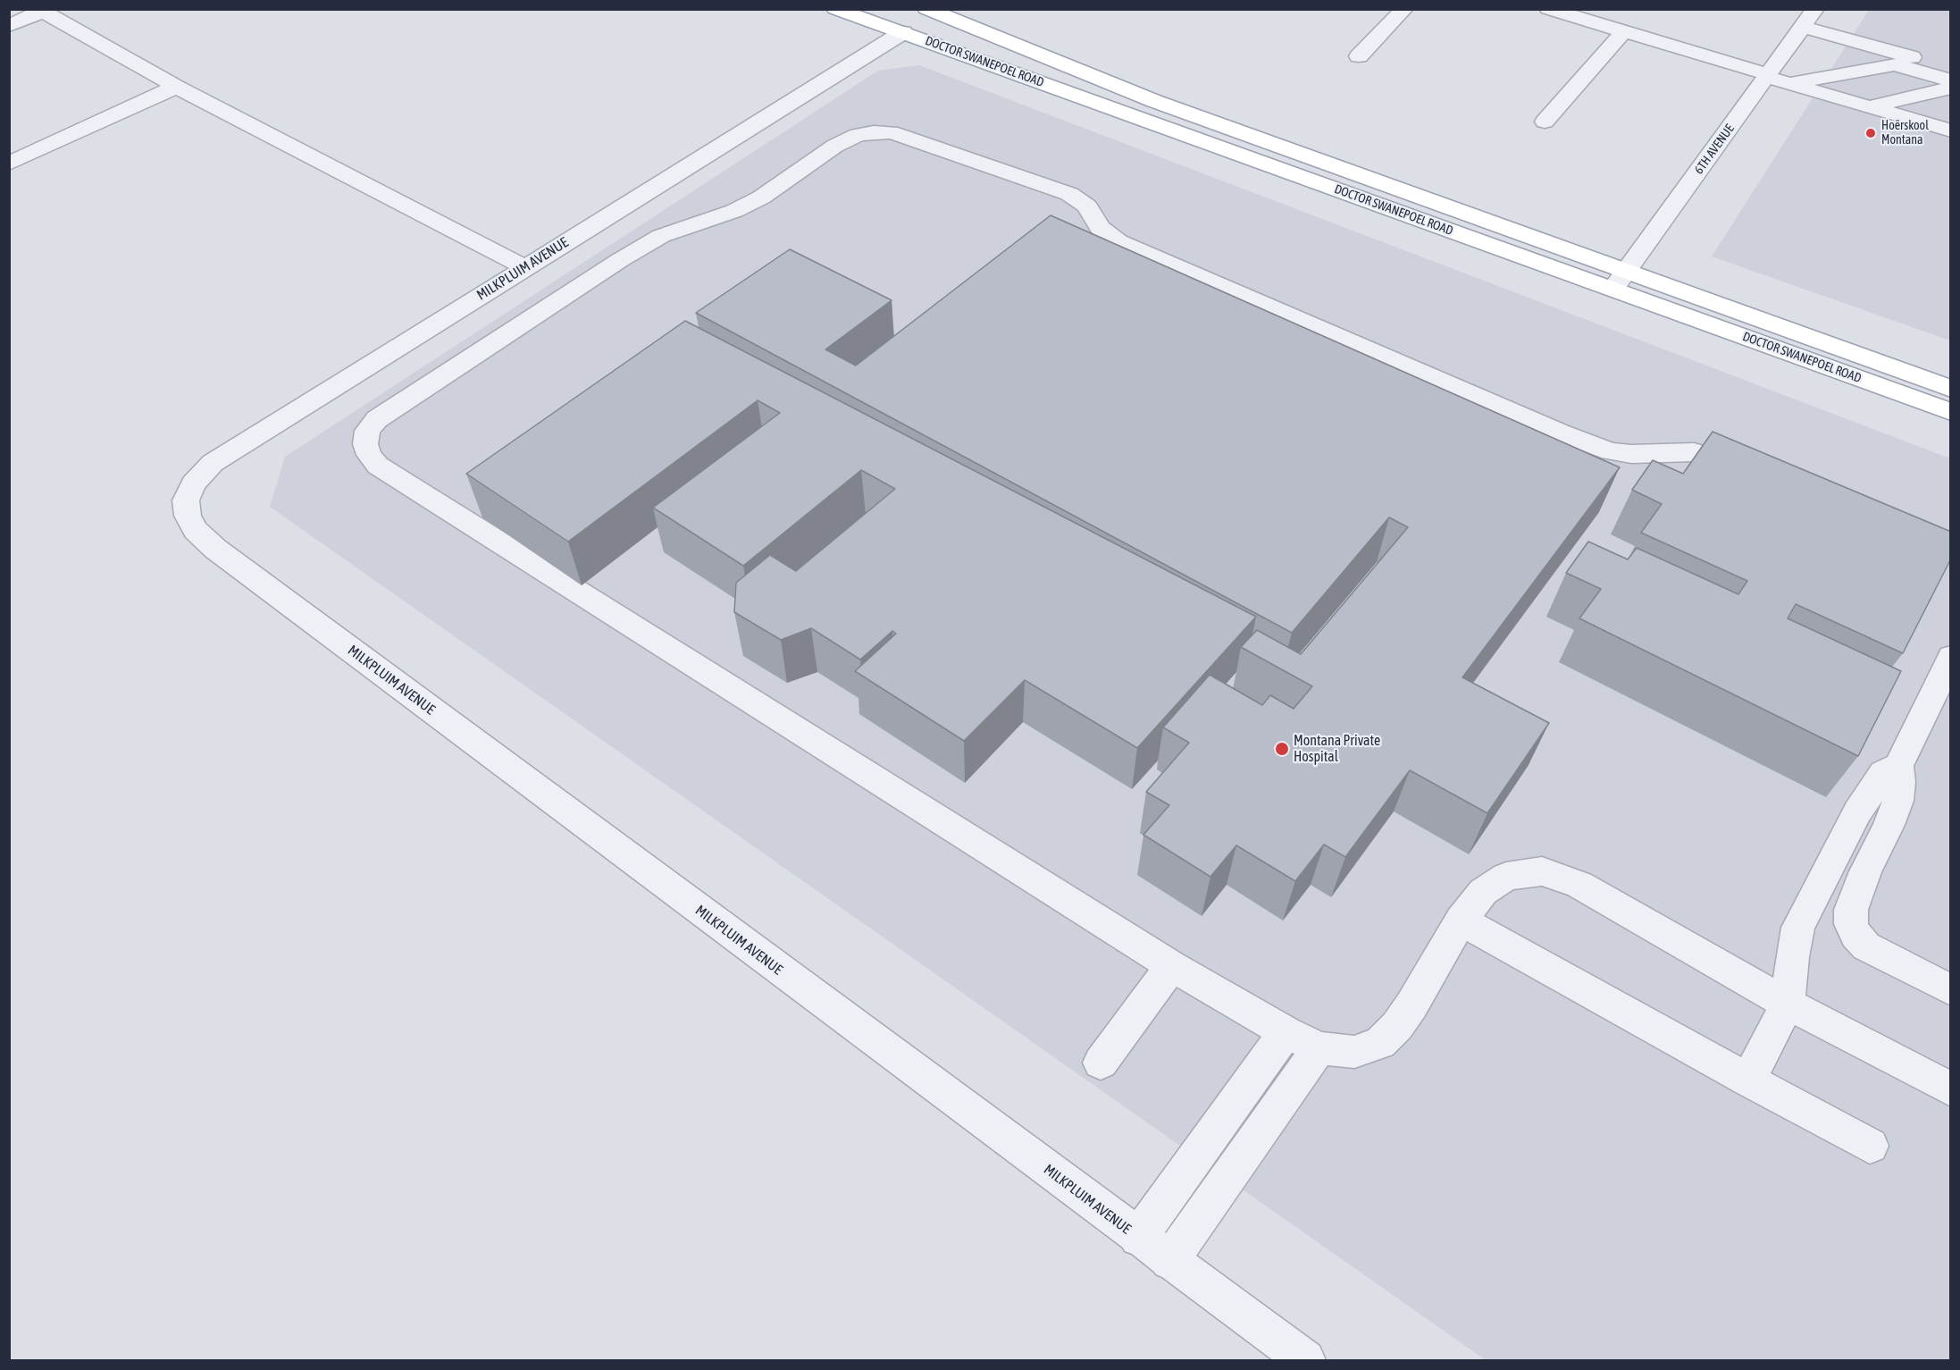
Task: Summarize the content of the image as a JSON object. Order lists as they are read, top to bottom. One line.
{"streets":{"main road":["DOCTOR SWANEPOEL ROAD"],"street":["6TH AVENUE","MILKPLUIM AVENUE"]},"crossings":[["DOCTOR SWANEPOEL ROAD","6TH AVENUE"],["DOCTOR SWANEPOEL ROAD","MILKPLUIM AVENUE"]],"places":["Hoërskool Montana","Montana Private Hospital"]}
